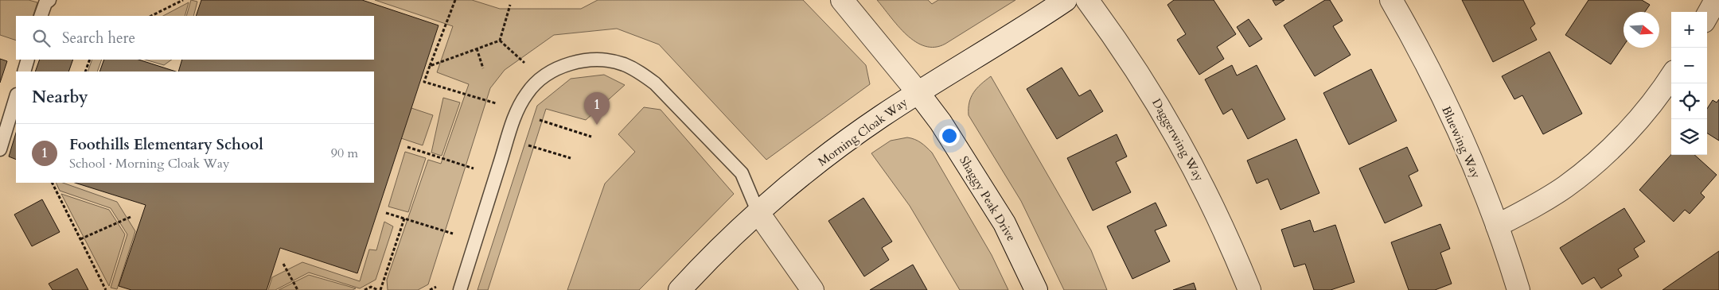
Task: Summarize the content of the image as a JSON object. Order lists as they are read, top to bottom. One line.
{"streets":{"street":["Morning Cloak Way","Daggerwing Way","Bluewing Way","Shaggy Peak Drive"]},"crossings":[["Morning Cloak Way","Shaggy Peak Drive"]],"north":"right","page":{"map_buttons":["+","−"],"search":"Search here","heading":"Nearby","pins":"1","list":[{"mark":"1","name":"Foothills Elementary School","note":"School · Morning Cloak Way","value":"90 m"}]}}
